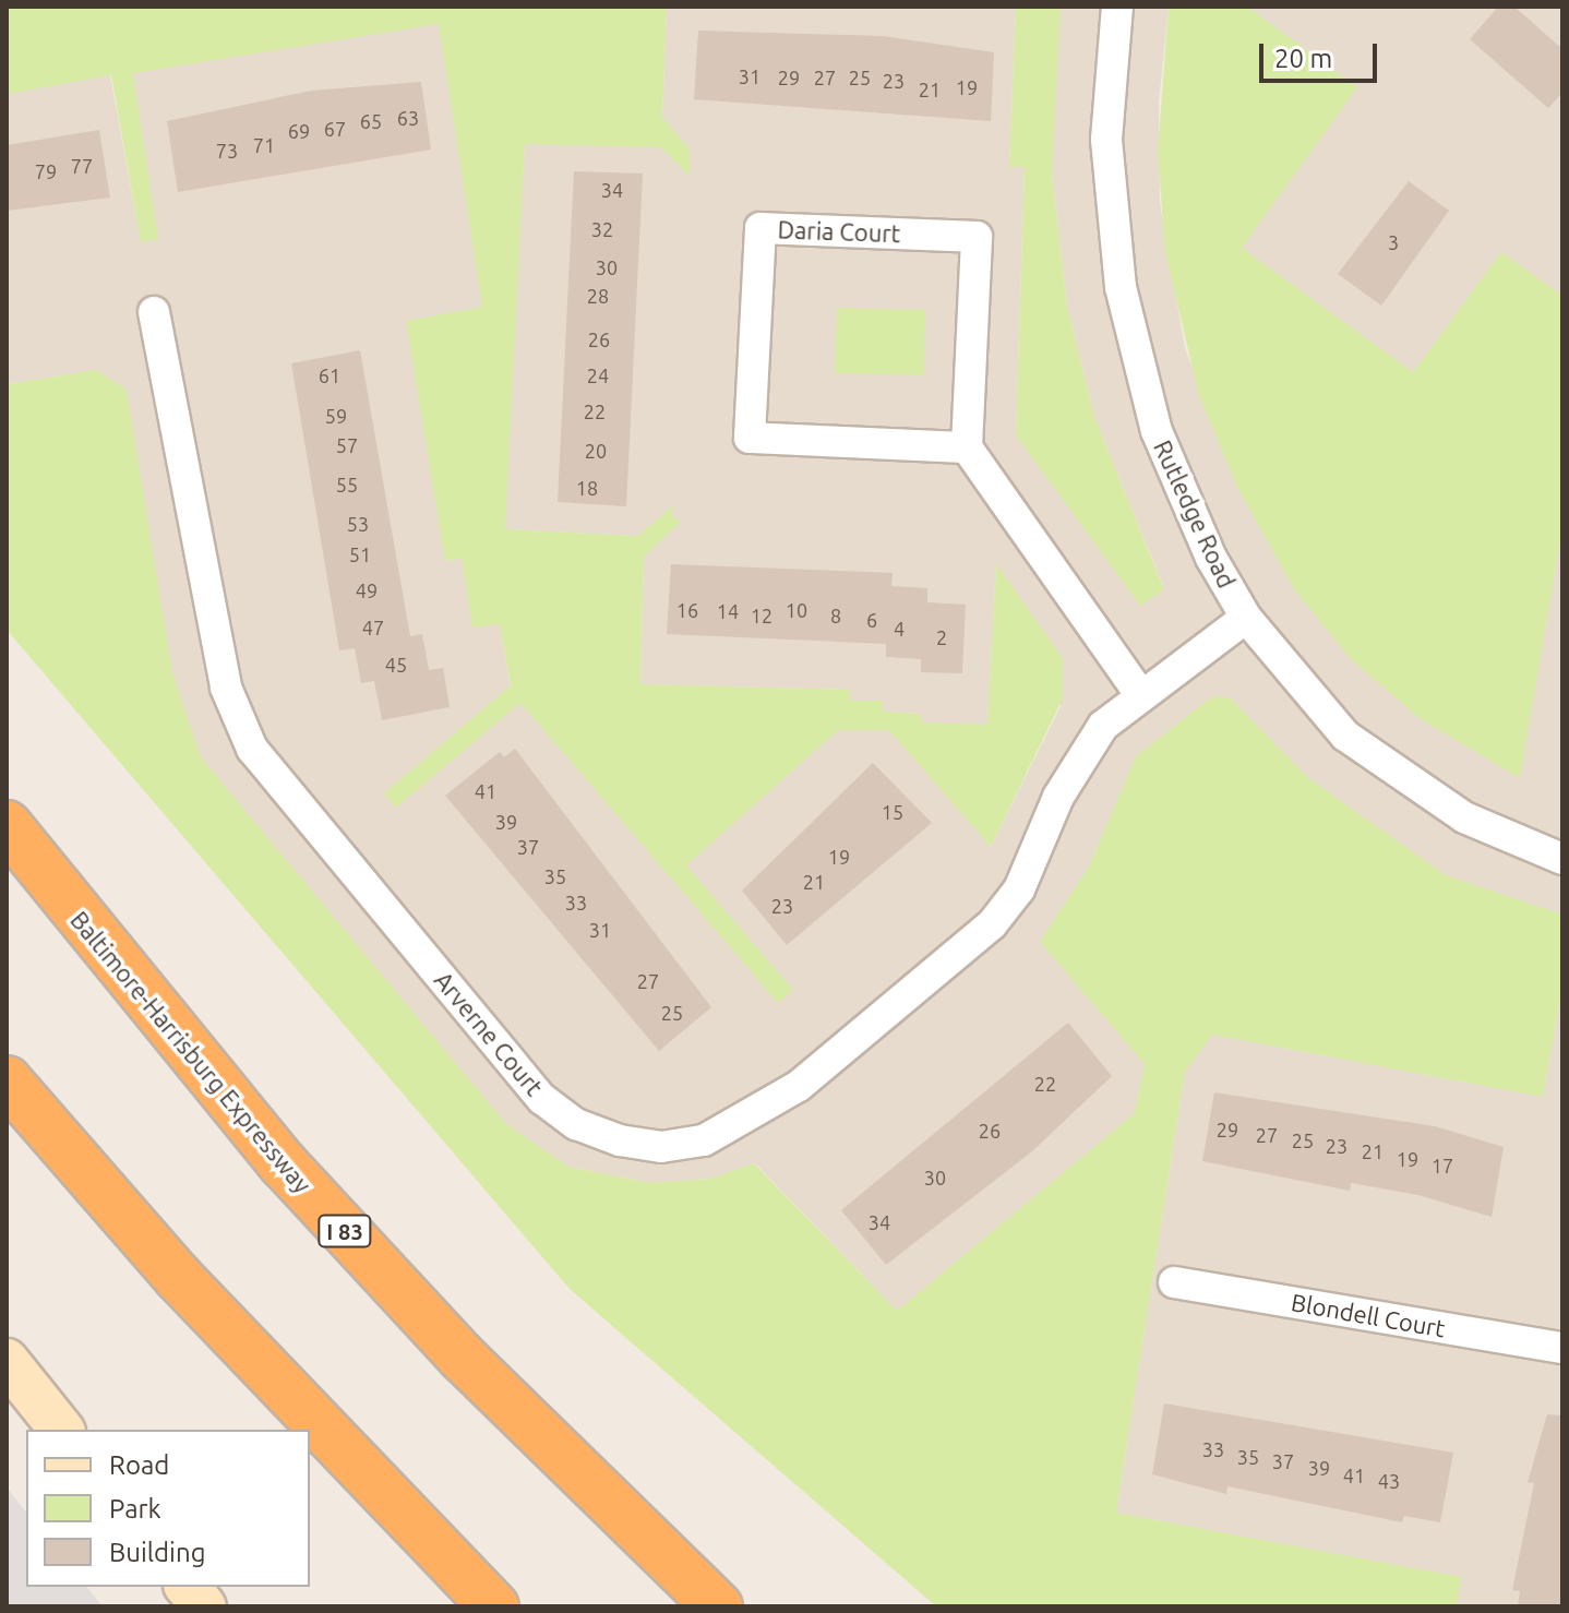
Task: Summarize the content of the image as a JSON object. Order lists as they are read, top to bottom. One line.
{"streets":{"highway":["Baltimore-Harrisburg Expressway","I 83"],"street":["Daria Court","Rutledge Road","Arverne Court","Blondell Court"]},"crossings":[["Rutledge Road","Arverne Court"]],"house_numbers":["31","29","27","25","23","19","21","63","65","67","69","71","73","77","79","34","32","3","30","28","26","61","24","22","59","57","20","55","18","53","51","49","16","10","14","12","8","6","47","4","2","45","41","15","39","37","19","35","21","33","23","31","27","25","22","29","26","27","25","23","21","19","17","30","34","33","35","37","39","41","43"],"legend":["Road","Park","Building"],"scale_bar":"20 m"}
